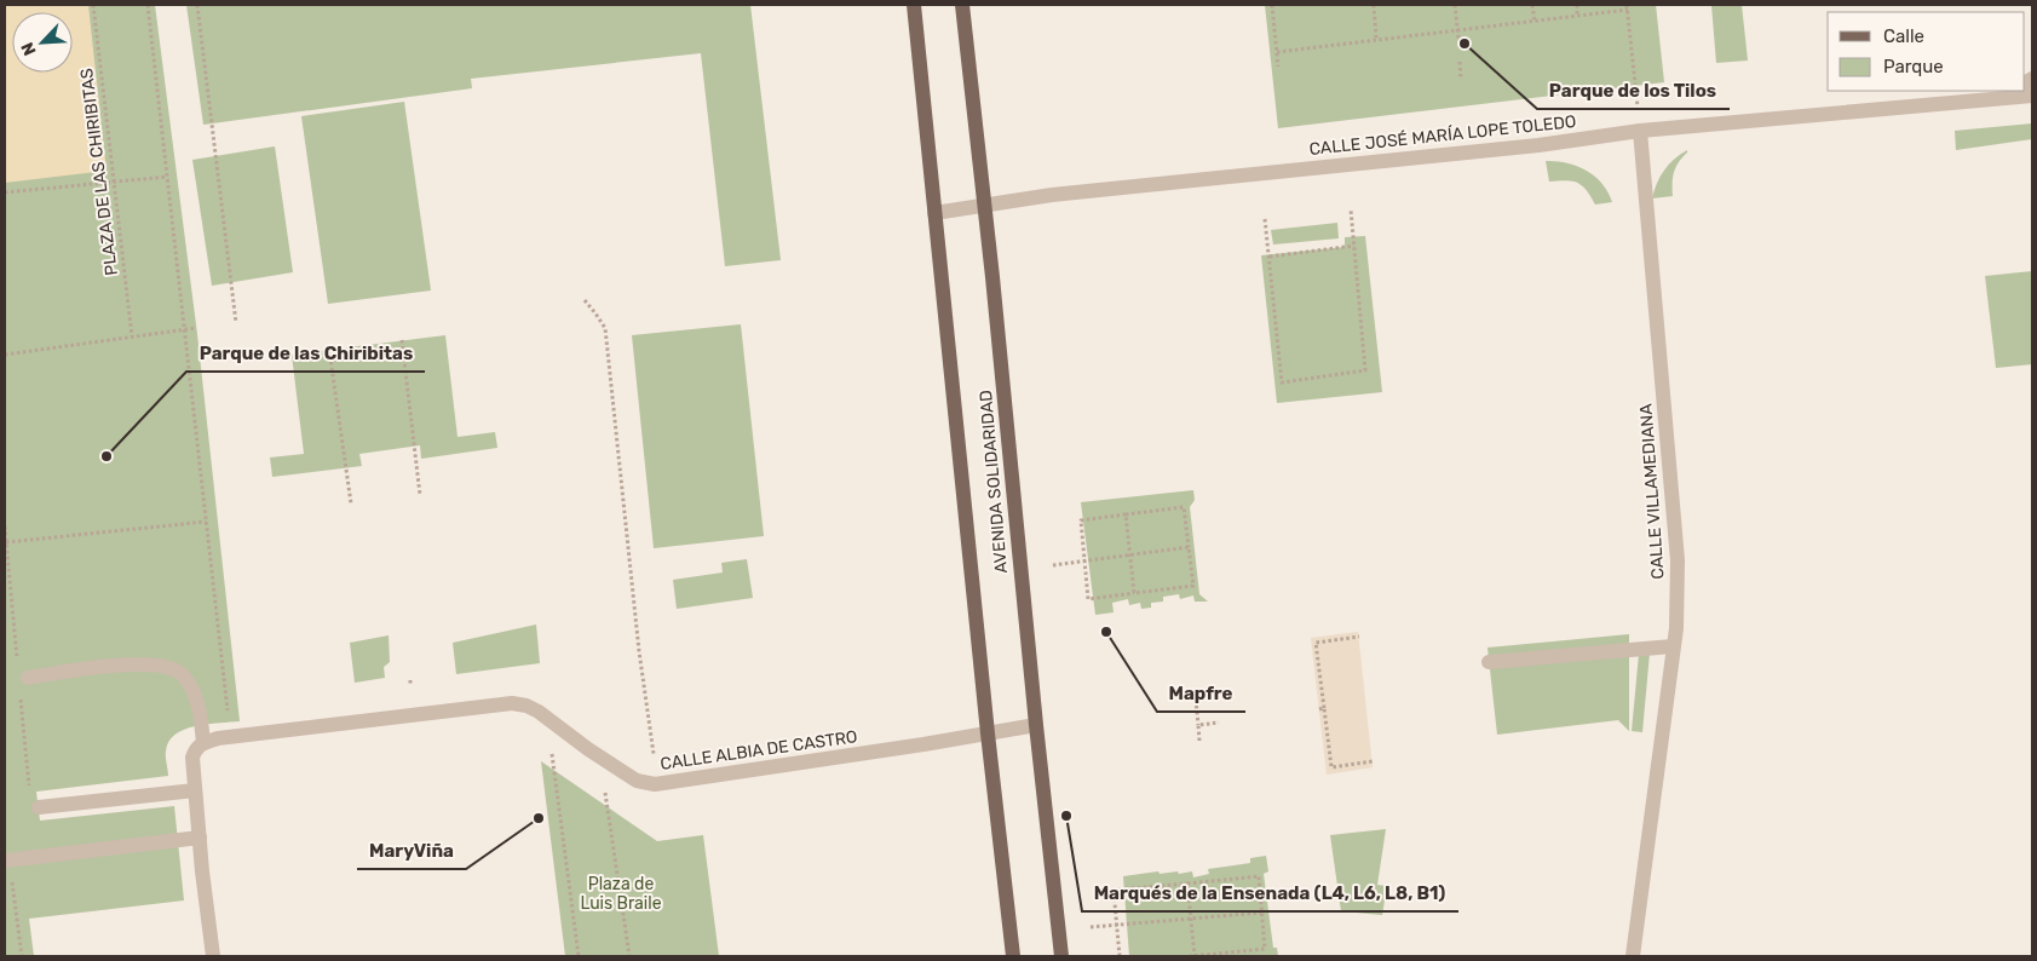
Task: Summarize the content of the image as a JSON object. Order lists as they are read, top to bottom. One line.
{"streets":{"main road":["AVENIDA SOLIDARIDAD"],"street":["CALLE JOSÉ MARÍA LOPE TOLEDO","CALLE VILLAMEDIANA","CALLE ALBIA DE CASTRO"],"path":["PLAZA DE LAS CHIRIBITAS"]},"crossings":[["CALLE JOSÉ MARÍA LOPE TOLEDO","AVENIDA SOLIDARIDAD"],["CALLE JOSÉ MARÍA LOPE TOLEDO","CALLE VILLAMEDIANA"],["AVENIDA SOLIDARIDAD","CALLE ALBIA DE CASTRO"]],"parks":["Plaza de Luis Braile"],"places":["Parque de los Tilos","Parque de las Chiribitas","Mapfre","Marqués de la Ensenada (L4, L6, L8, B1)","MaryViña"],"legend":["Calle","Parque"],"north":"bottom left"}
